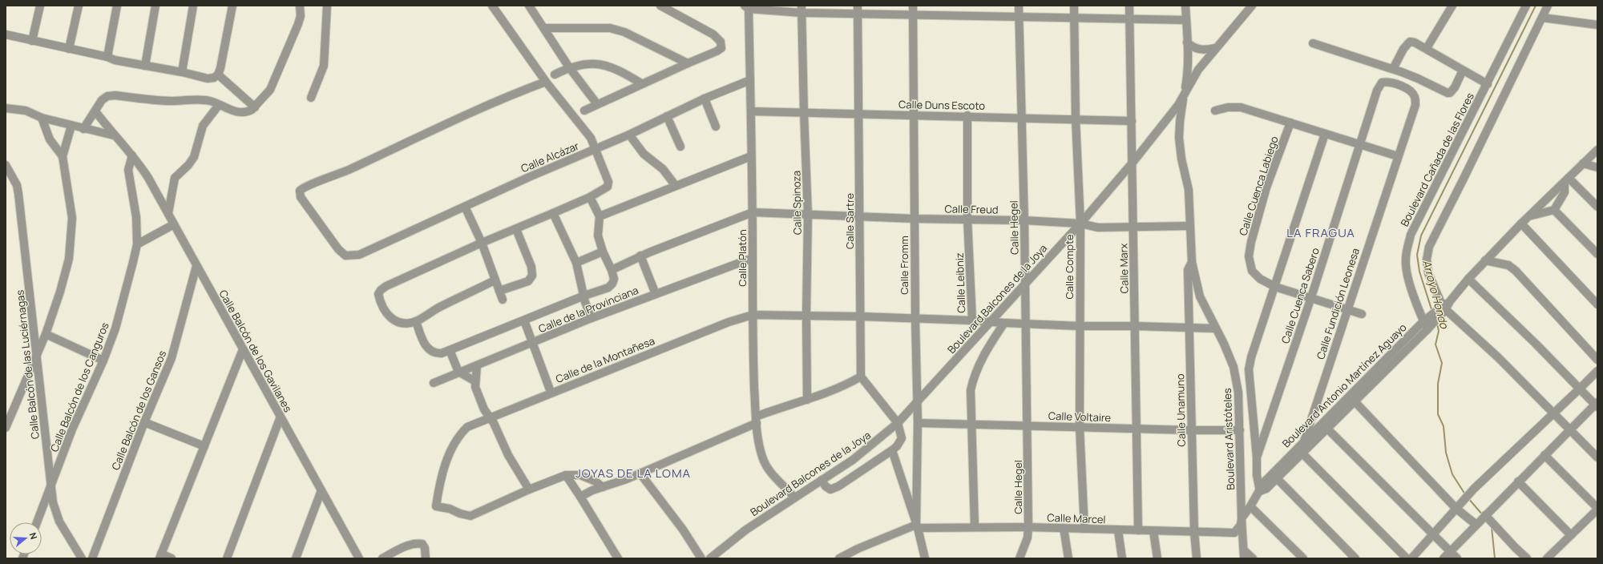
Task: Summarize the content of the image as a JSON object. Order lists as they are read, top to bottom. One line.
{"streets":{"street":["Calle Duns Escoto","Calle Alcázar","Boulevard Cañada de las Flores","Calle Cuenca Labiego","Calle Spinoza","Calle Freud","Calle Sartre","Calle Hegel","Calle Platón","Calle Fromm","Calle Compte","Calle Marx","Calle Leibniz","Calle Cuenca Sabero","Boulevard Balcones de la Joya","Calle Fundición Leonesa","Calle de la Provinciana","Calle Balcón de los Gavilanes","Calle de la Montañesa","Calle Balcón de las Luciérnagas","Boulevard Antonio Martínez Aguayo","Calle Balcón de los Canguros","Calle Balcón de los Gansos","Calle Unamuno","Calle Voltaire","Boulevard Aristóteles","Calle Marcel"]},"crossings":[["Calle Duns Escoto","Calle Spinoza"],["Calle Duns Escoto","Calle Sartre"],["Calle Duns Escoto","Calle Hegel"],["Calle Duns Escoto","Calle Platón"],["Calle Duns Escoto","Calle Fromm"],["Calle Duns Escoto","Calle Compte"],["Calle Duns Escoto","Calle Marx"],["Calle Duns Escoto","Calle Leibniz"],["Calle Alcázar","Calle Platón"],["Boulevard Cañada de las Flores","Boulevard Antonio Martínez Aguayo"],["Calle Cuenca Labiego","Calle Cuenca Sabero"],["Calle Cuenca Labiego","Calle Fundición Leonesa"],["Calle Spinoza","Calle Freud"],["Calle Spinoza","Calle de la Montañesa"],["Calle Freud","Calle Sartre"],["Calle Freud","Calle Hegel"],["Calle Freud","Calle Platón"],["Calle Freud","Calle Fromm"],["Calle Freud","Calle Compte"],["Calle Freud","Calle Marx"],["Calle Freud","Calle Leibniz"],["Calle Freud","Boulevard Balcones de la Joya"],["Calle Freud","Boulevard Aristóteles"],["Calle Sartre","Calle de la Montañesa"],["Calle Hegel","Calle Leibniz"],["Calle Hegel","Boulevard Balcones de la Joya"],["Calle Hegel","Calle Voltaire"],["Calle Hegel","Calle Marcel"],["Calle Platón","Boulevard Balcones de la Joya"],["Calle Platón","Calle de la Provinciana"],["Calle Platón","Calle de la Montañesa"],["Calle Fromm","Boulevard Balcones de la Joya"],["Calle Fromm","Calle de la Montañesa"],["Calle Fromm","Calle Voltaire"],["Calle Fromm","Calle Marcel"],["Calle Compte","Calle Leibniz"],["Calle Compte","Boulevard Balcones de la Joya"],["Calle Compte","Calle Voltaire"],["Calle Compte","Calle Marcel"],["Calle Marx","Calle Leibniz"],["Calle Marx","Boulevard Balcones de la Joya"],["Calle Marx","Calle Voltaire"],["Calle Marx","Calle Marcel"],["Calle Leibniz","Boulevard Balcones de la Joya"],["Calle Leibniz","Calle de la Montañesa"],["Calle Leibniz","Calle Unamuno"],["Calle Leibniz","Boulevard Aristóteles"],["Calle Cuenca Sabero","Calle Fundición Leonesa"],["Boulevard Balcones de la Joya","Boulevard Aristóteles"],["Calle Fundición Leonesa","Boulevard Antonio Martínez Aguayo"],["Calle Balcón de los Gavilanes","Calle Balcón de los Canguros"],["Calle Balcón de los Gavilanes","Calle Balcón de los Gansos"],["Calle Balcón de las Luciérnagas","Calle Balcón de los Canguros"],["Boulevard Antonio Martínez Aguayo","Boulevard Aristóteles"],["Calle Unamuno","Calle Voltaire"],["Calle Unamuno","Boulevard Aristóteles"],["Calle Unamuno","Calle Marcel"],["Calle Voltaire","Boulevard Aristóteles"],["Boulevard Aristóteles","Calle Marcel"]],"districts":["LA FRAGUA","JOYAS DE LA LOMA"],"water":["Arroyo Hondo"],"north":"right"}
